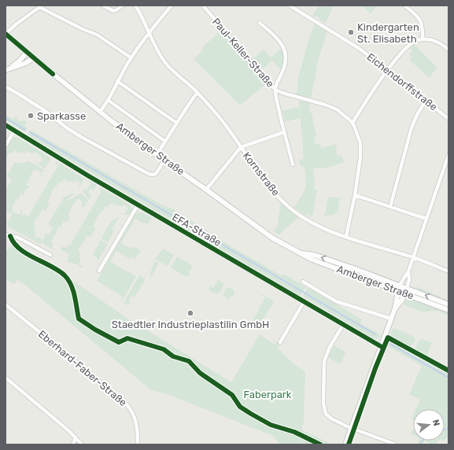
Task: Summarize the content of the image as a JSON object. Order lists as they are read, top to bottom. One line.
{"streets":{"main road":["Amberger Straße","EFA-Straße"],"street":["Paul-Keller-Straße","Eichendorffstraße","Kornstraße","Eberhard-Faber-Straße"]},"crossings":[["Paul-Keller-Straße","Kornstraße"]],"parks":["Faberpark"],"places":["Kindergarten St. Elisabeth","Sparkasse","Staedtler Industrieplastilin GmbH"],"north":"right"}
